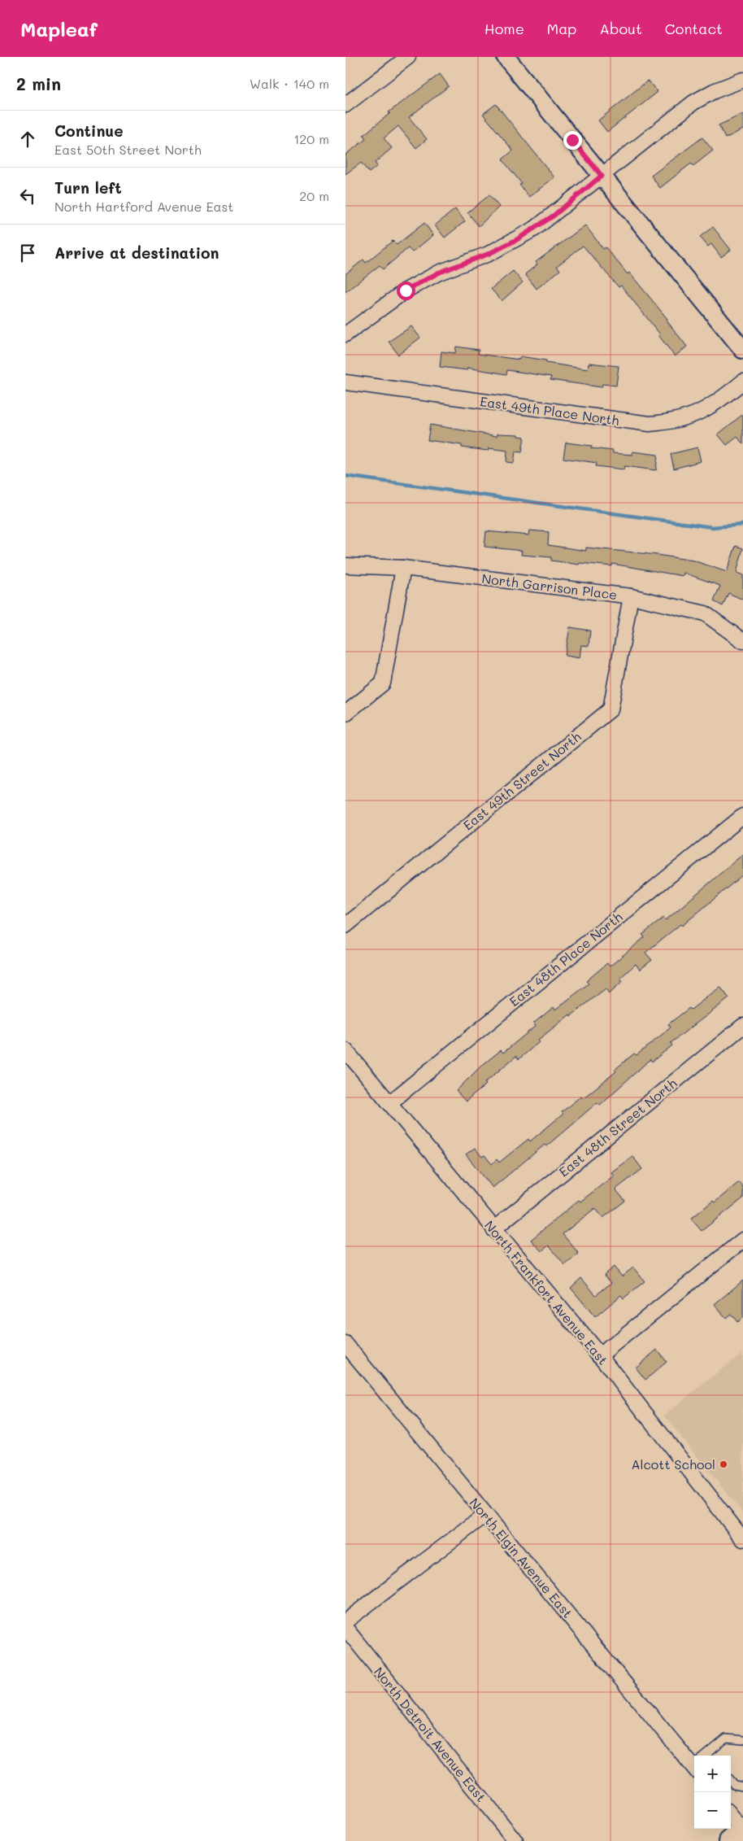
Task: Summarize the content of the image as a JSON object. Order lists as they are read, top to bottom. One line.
{"streets":{"street":["East 49th Place North","North Garrison Place","East 49th Street North","East 48th Place North","East 48th Street North","North Frankfort Avenue East","North Elgin Avenue East","North Detroit Avenue East"]},"crossings":[["North Garrison Place","East 49th Street North"],["East 48th Place North","North Frankfort Avenue East"],["East 48th Street North","North Frankfort Avenue East"]],"places":["Alcott School"],"page":{"header":"Mapleaf","nav":["Home","Map","About","Contact"],"heading":["2 min","Walk · 140 m"],"list":[["Continue","East 50th Street North","120 m"],["Turn left","North Hartford Avenue East","20 m"],"Arrive at destination"],"map_buttons":["+","−"]}}
